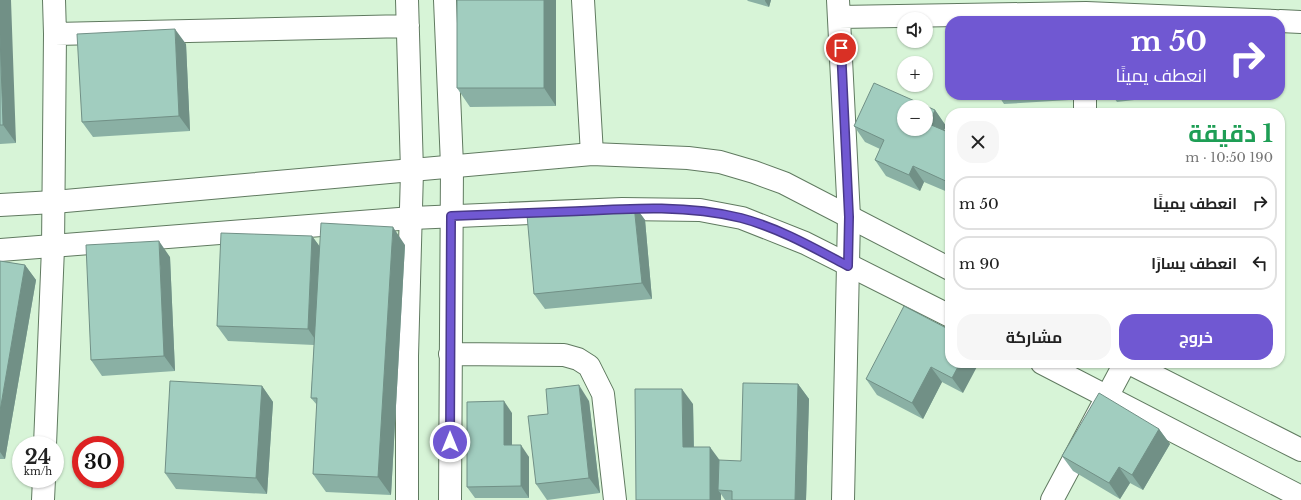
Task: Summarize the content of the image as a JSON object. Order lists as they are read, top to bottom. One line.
{"page":{"map_buttons":["+","−"],"turn":["50 m","انعطف يمينًا"],"heading":["1 دقيقة","190 m · 10:50"],"list":[{"name":"انعطف يمينًا","value":"50 m"},{"name":"انعطف يسارًا","value":"90 m"}],"buttons":["خروج","مشاركة"],"speed":"24 km/h","limit":"30"}}
